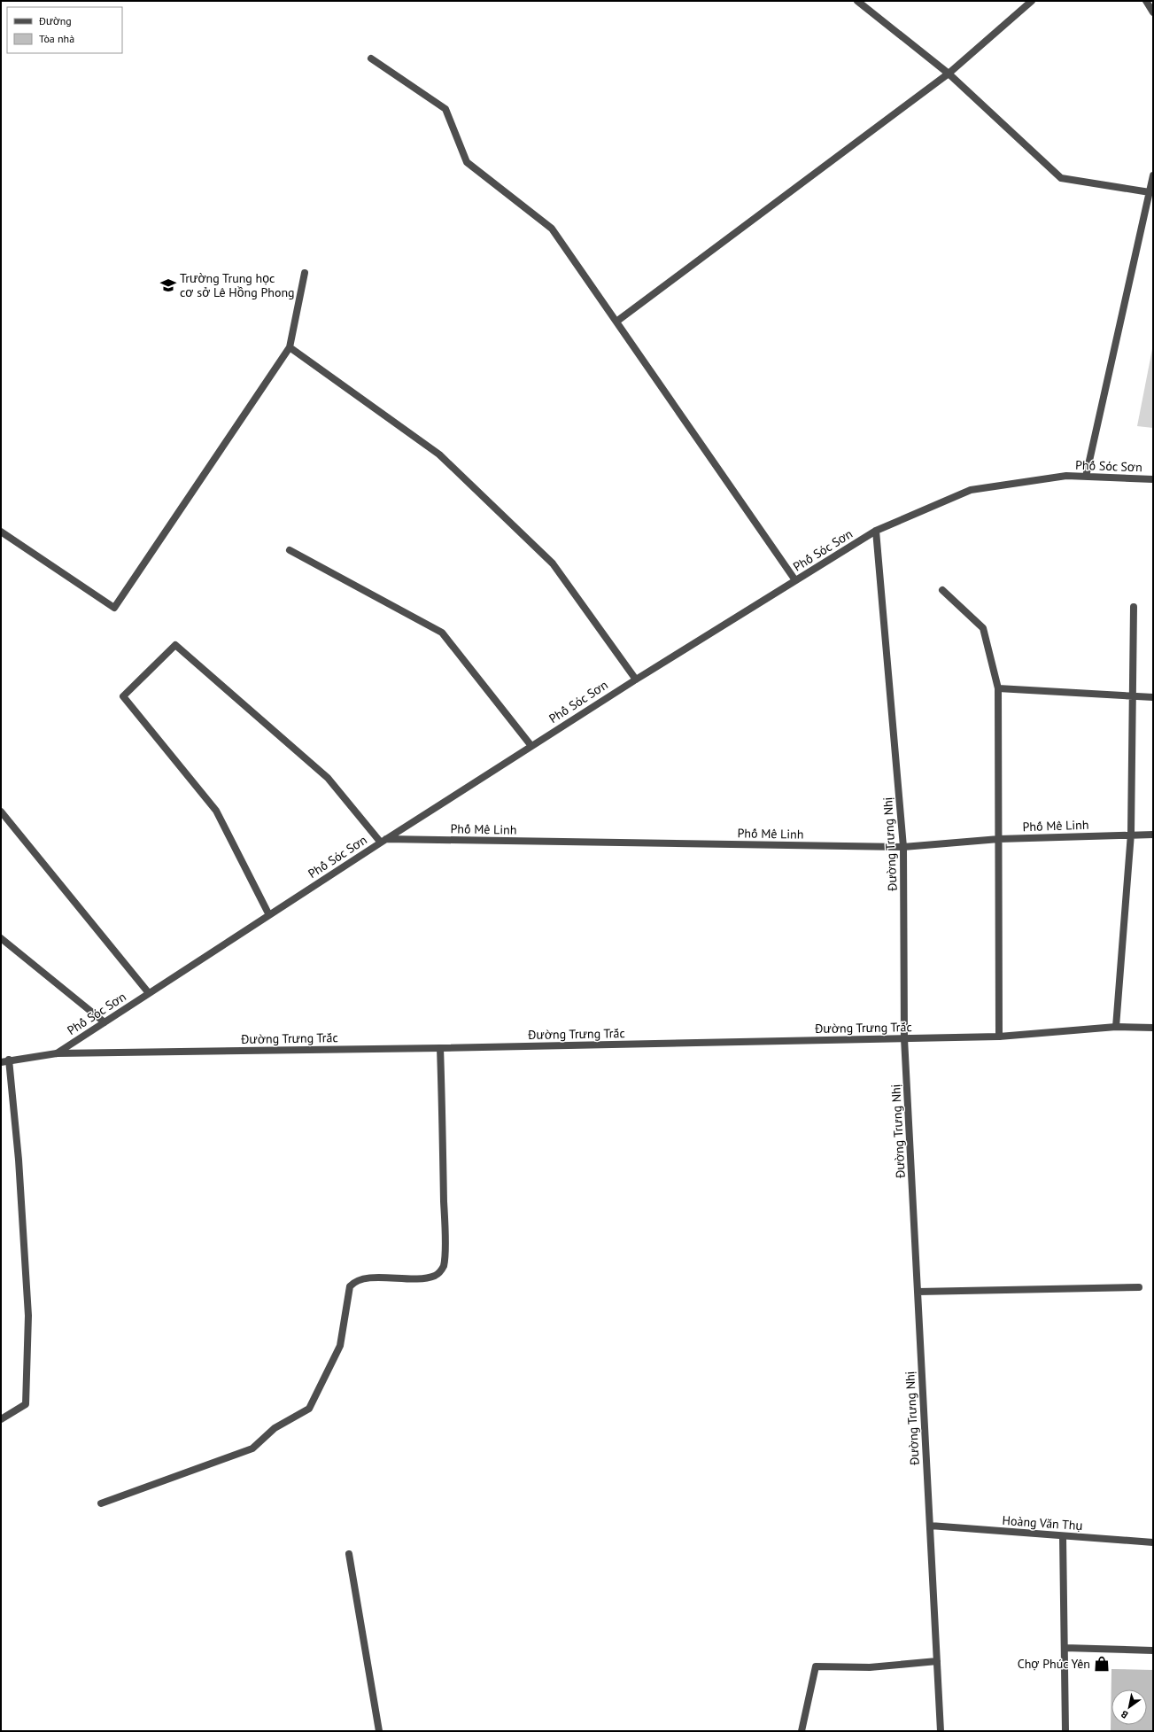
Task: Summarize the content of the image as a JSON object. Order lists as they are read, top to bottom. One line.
{"streets":{"street":["Phố Sóc Sơn","Phố Mê Linh","Đường Trưng Nhị","Đường Trưng Trắc","Hoàng Văn Thụ"]},"crossings":[["Phố Sóc Sơn","Phố Mê Linh"],["Phố Sóc Sơn","Đường Trưng Nhị"],["Phố Sóc Sơn","Đường Trưng Trắc"],["Phố Mê Linh","Đường Trưng Nhị"],["Đường Trưng Nhị","Đường Trưng Trắc"],["Đường Trưng Nhị","Hoàng Văn Thụ"]],"places":{"school or university":["Trường Trung học cơ sở Lê Hồng Phong"],"shop":["Chợ Phúc Yên"]},"legend":["Đường","Tòa nhà"],"north":"bottom left"}
